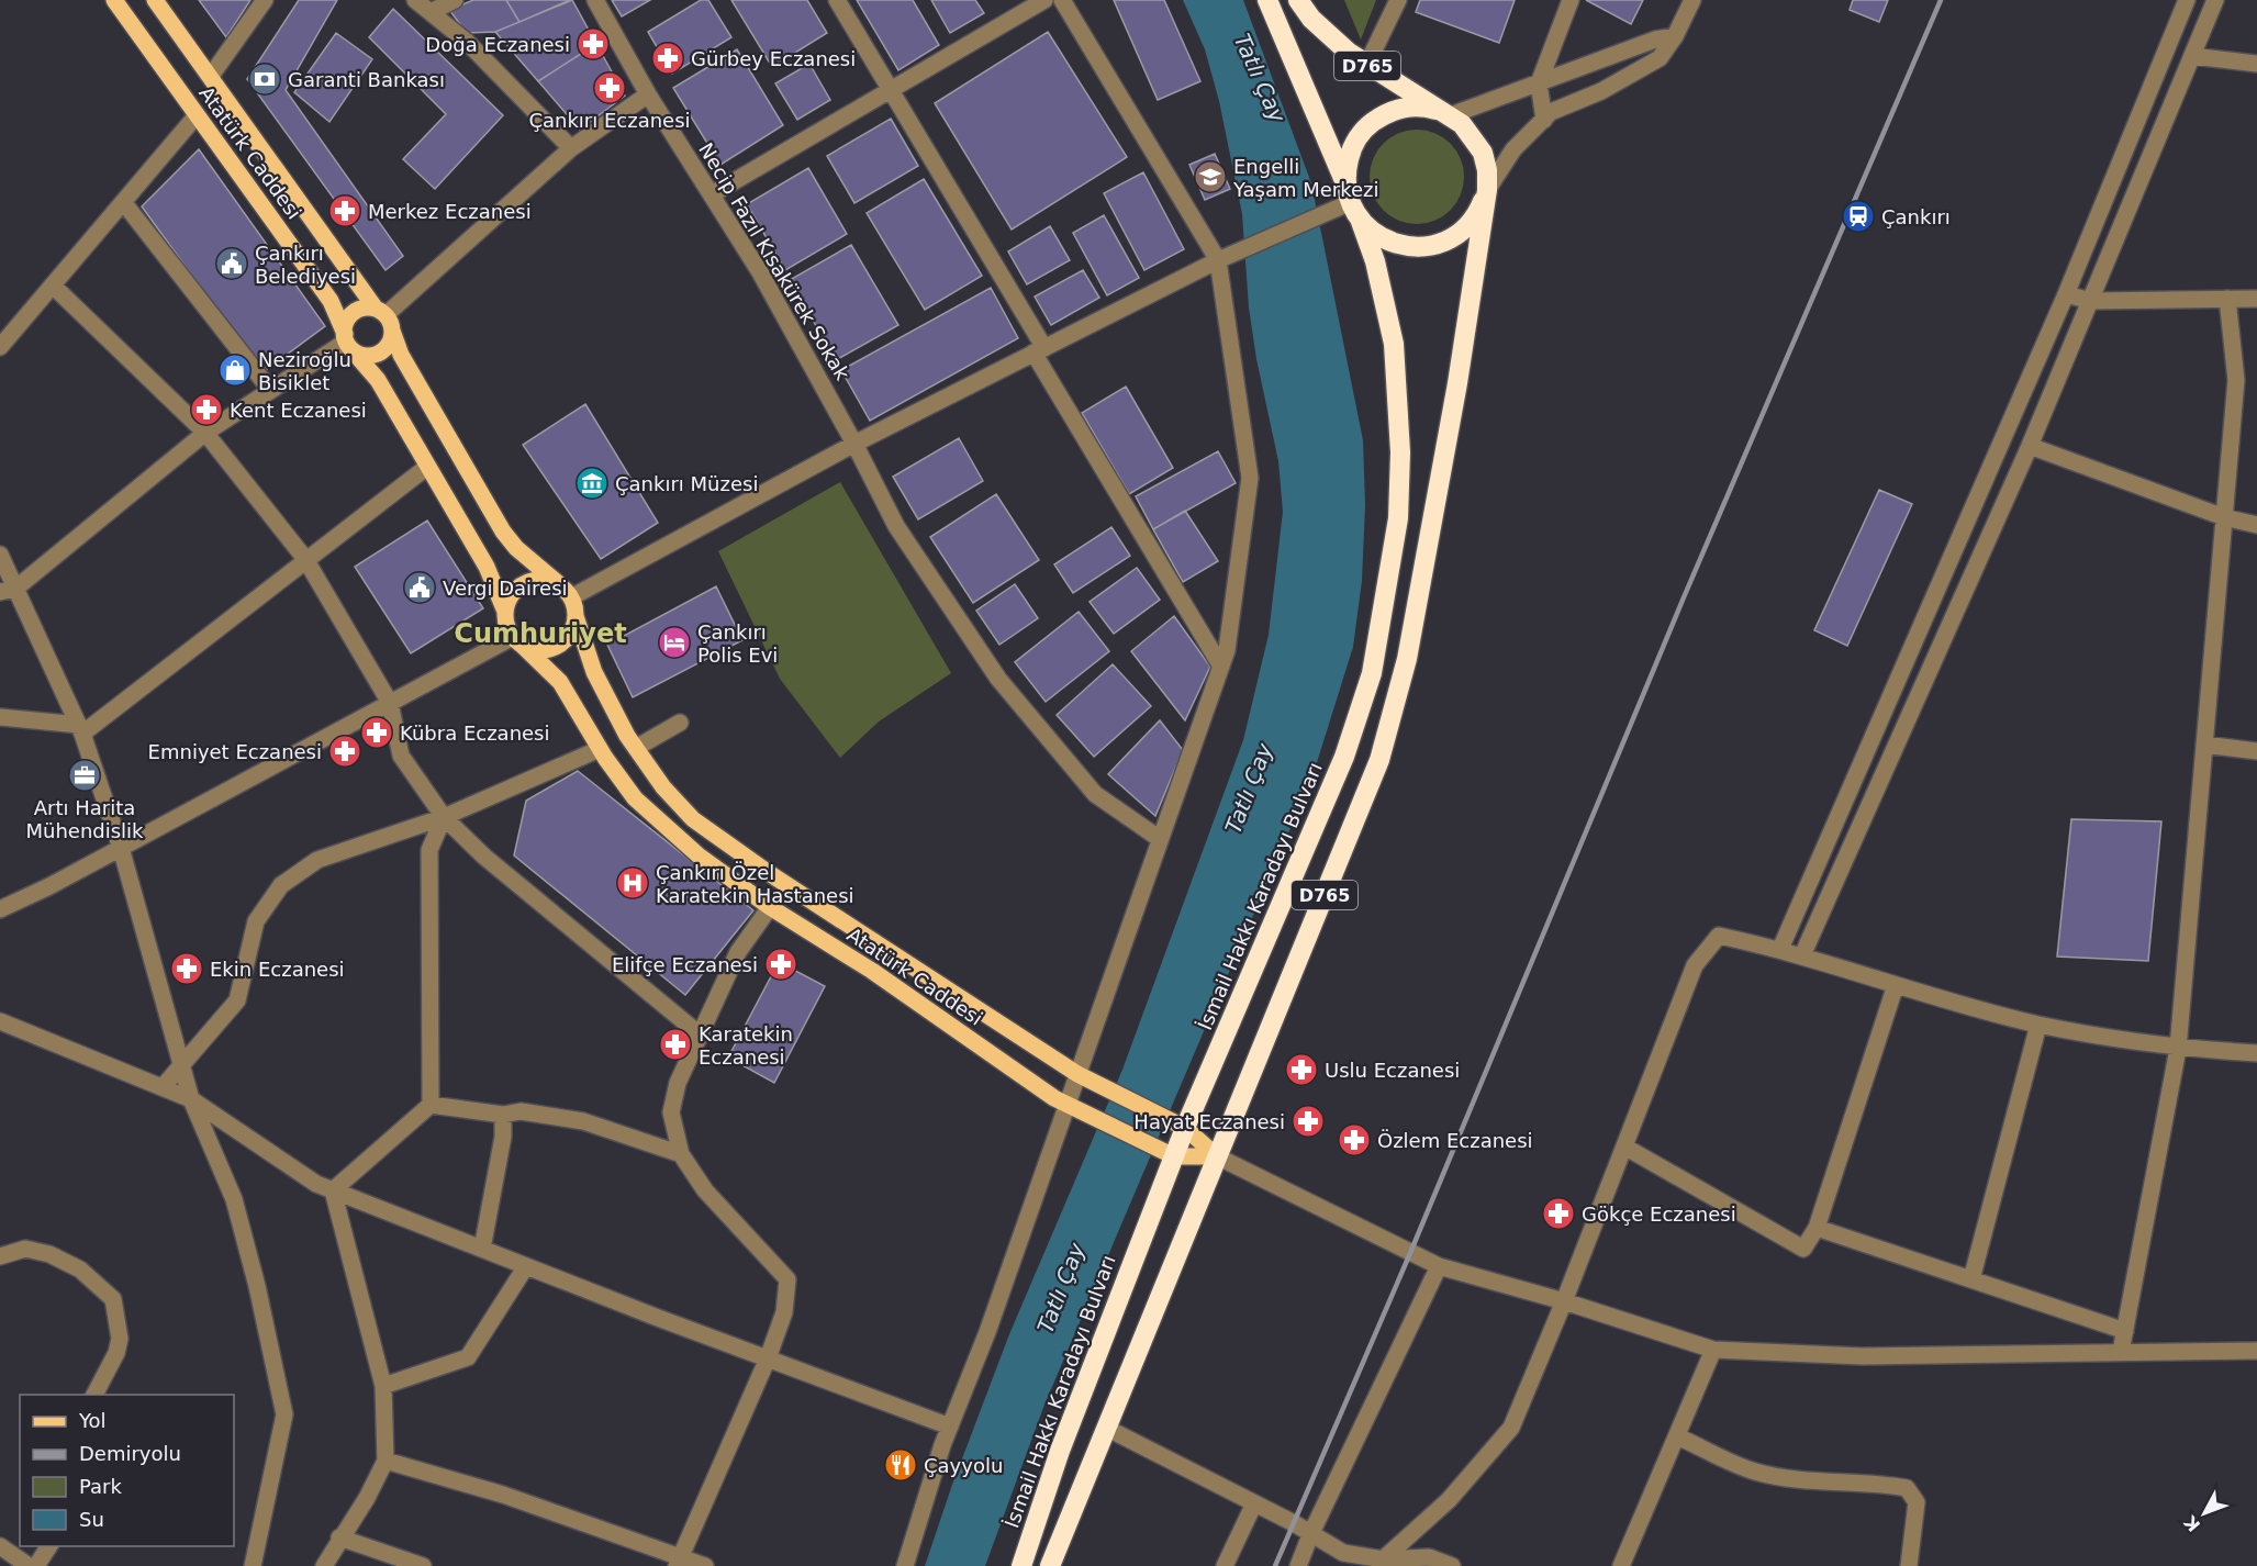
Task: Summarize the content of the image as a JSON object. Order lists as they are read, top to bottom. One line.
{"streets":{"highway":["D765","İsmail Hakkı Karadayı Bulvarı"],"main road":["Atatürk Caddesi"],"street":["Necip Fazıl Kısakürek Sokak"]},"crossings":[["D765","Atatürk Caddesi"],["D765","İsmail Hakkı Karadayı Bulvarı"],["Atatürk Caddesi","İsmail Hakkı Karadayı Bulvarı"]],"districts":["Cumhuriyet"],"water":["Tatlı Çay"],"places":{"pharmacy":["Doğa Eczanesi","Gürbey Eczanesi","Çankırı Eczanesi","Merkez Eczanesi","Kent Eczanesi","Kübra Eczanesi","Emniyet Eczanesi","Elifçe Eczanesi","Ekin Eczanesi","Karatekin Eczanesi","Uslu Eczanesi","Hayat Eczanesi","Özlem Eczanesi","Gökçe Eczanesi"],"bank":["Garanti Bankası"],"school or university":["Engelli Yaşam Merkezi"],"station":["Çankırı"],"public building":["Çankırı Belediyesi","Vergi Dairesi"],"shop":["Neziroğlu Bisiklet"],"museum":["Çankırı Müzesi"],"hotel":["Çankırı Polis Evi"],"office":["Artı Harita Mühendislik"],"hospital":["Çankırı Özel Karatekin Hastanesi"],"restaurant":["Çayyolu"]},"legend":["Yol","Demiryolu","Park","Su"],"north":"bottom left"}
